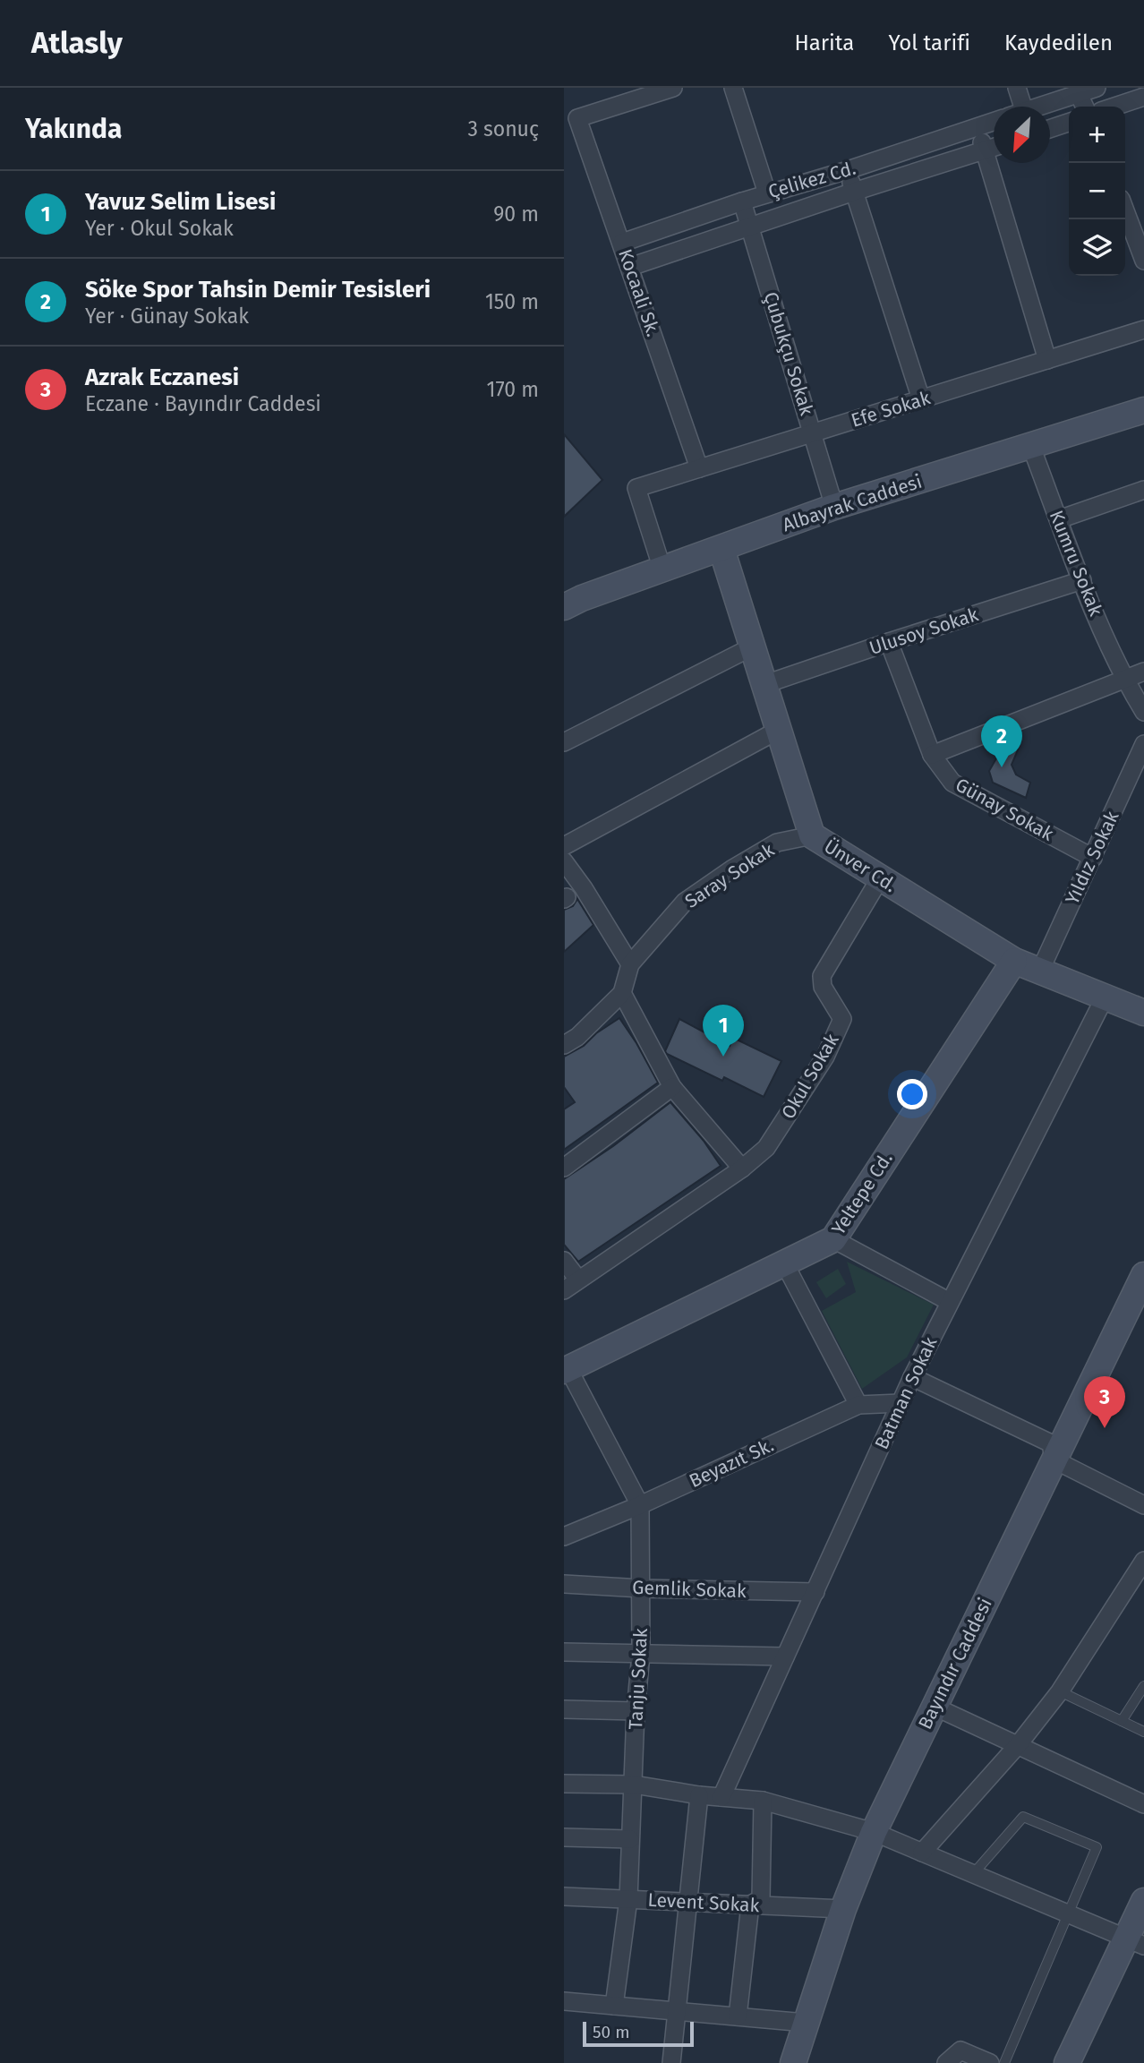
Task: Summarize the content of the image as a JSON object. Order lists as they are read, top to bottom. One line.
{"streets":{"street":["Çelikez Cd.","Kocaali Sk.","Çubukçu Sokak","Efe Sokak","Albayrak Caddesi","Kumru Sokak","Ulusoy Sokak","Günay Sokak","Yıldız Sokak","Ünver Cd.","Saray Sokak","Okul Sokak","Yeltepe Cd.","Batman Sokak","Beyazıt Sk.","Gemlik Sokak","Bayındır Caddesi","Tanju Sokak","Levent Sokak"]},"crossings":[["Çelikez Cd.","Kocaali Sk."],["Çelikez Cd.","Çubukçu Sokak"],["Kocaali Sk.","Efe Sokak"],["Çubukçu Sokak","Efe Sokak"],["Çubukçu Sokak","Albayrak Caddesi"],["Efe Sokak","Albayrak Caddesi"],["Albayrak Caddesi","Kumru Sokak"],["Albayrak Caddesi","Ünver Cd."],["Kumru Sokak","Ulusoy Sokak"],["Ulusoy Sokak","Günay Sokak"],["Ulusoy Sokak","Ünver Cd."],["Günay Sokak","Yıldız Sokak"],["Yıldız Sokak","Ünver Cd."],["Ünver Cd.","Saray Sokak"],["Ünver Cd.","Okul Sokak"],["Ünver Cd.","Yeltepe Cd."],["Ünver Cd.","Batman Sokak"],["Yeltepe Cd.","Tanju Sokak"],["Batman Sokak","Beyazıt Sk."],["Batman Sokak","Gemlik Sokak"],["Beyazıt Sk.","Tanju Sokak"],["Gemlik Sokak","Tanju Sokak"],["Bayındır Caddesi","Levent Sokak"],["Tanju Sokak","Levent Sokak"]],"scale_bar":"50 m","north":"bottom left","page":{"header":"Atlasly","nav":["Harita","Yol tarifi","Kaydedilen"],"heading":["Yakında","3 sonuç"],"map_buttons":["+","−"],"list":[{"mark":"1","name":"Yavuz Selim Lisesi","note":"Yer · Okul Sokak","value":"90 m"},{"mark":"2","name":"Söke Spor Tahsin Demir Tesisleri","note":"Yer · Günay Sokak","value":"150 m"},{"mark":"3","name":"Azrak Eczanesi","note":"Eczane · Bayındır Caddesi","value":"170 m"}],"pins":["2","1","3"],"scale":"50 m"}}
